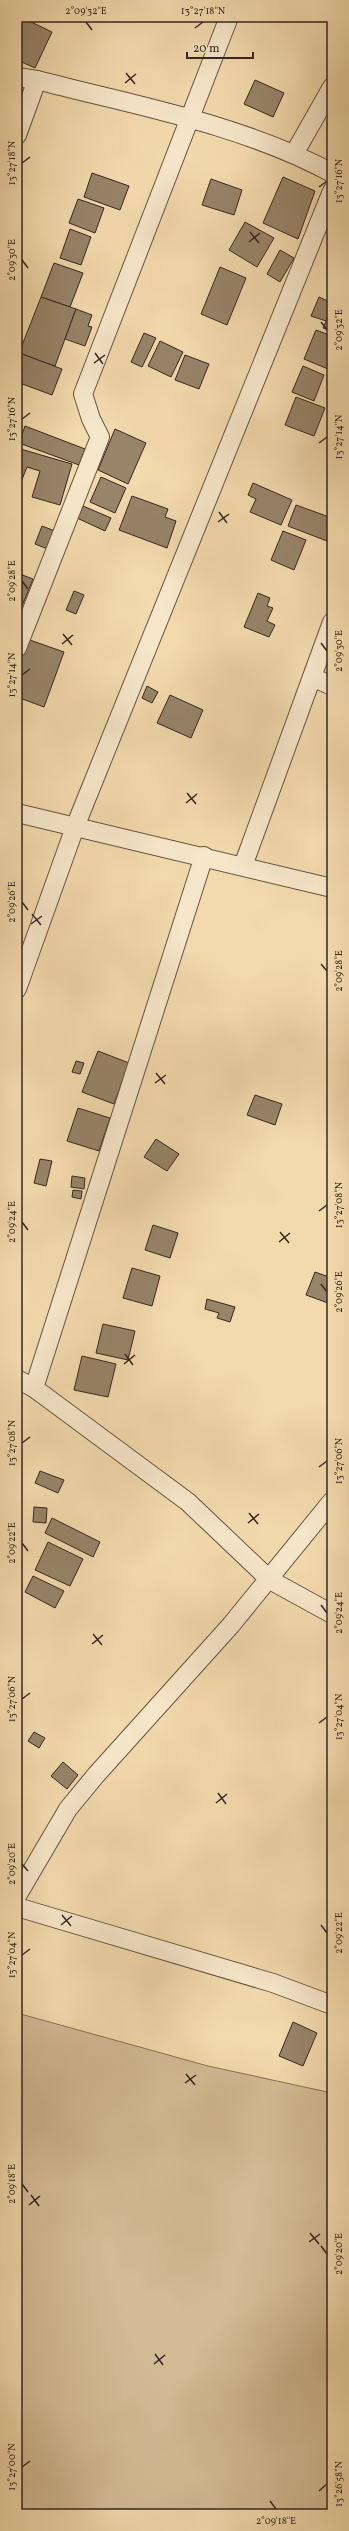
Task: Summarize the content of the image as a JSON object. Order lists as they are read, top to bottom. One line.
{"scale_bar":"20 m","coordinates":["2°09'32\"E","13°27'18\"N","13°27'16\"N","2°09'30\"E","13°27'14\"N","2°09'28\"E","2°09'26\"E","13°27'08\"N","2°09'24\"E","13°27'06\"N","2°09'22\"E","13°27'04\"N","2°09'20\"E","2°09'18\"E","13°27'00\"N","13°26'58\"N"]}
